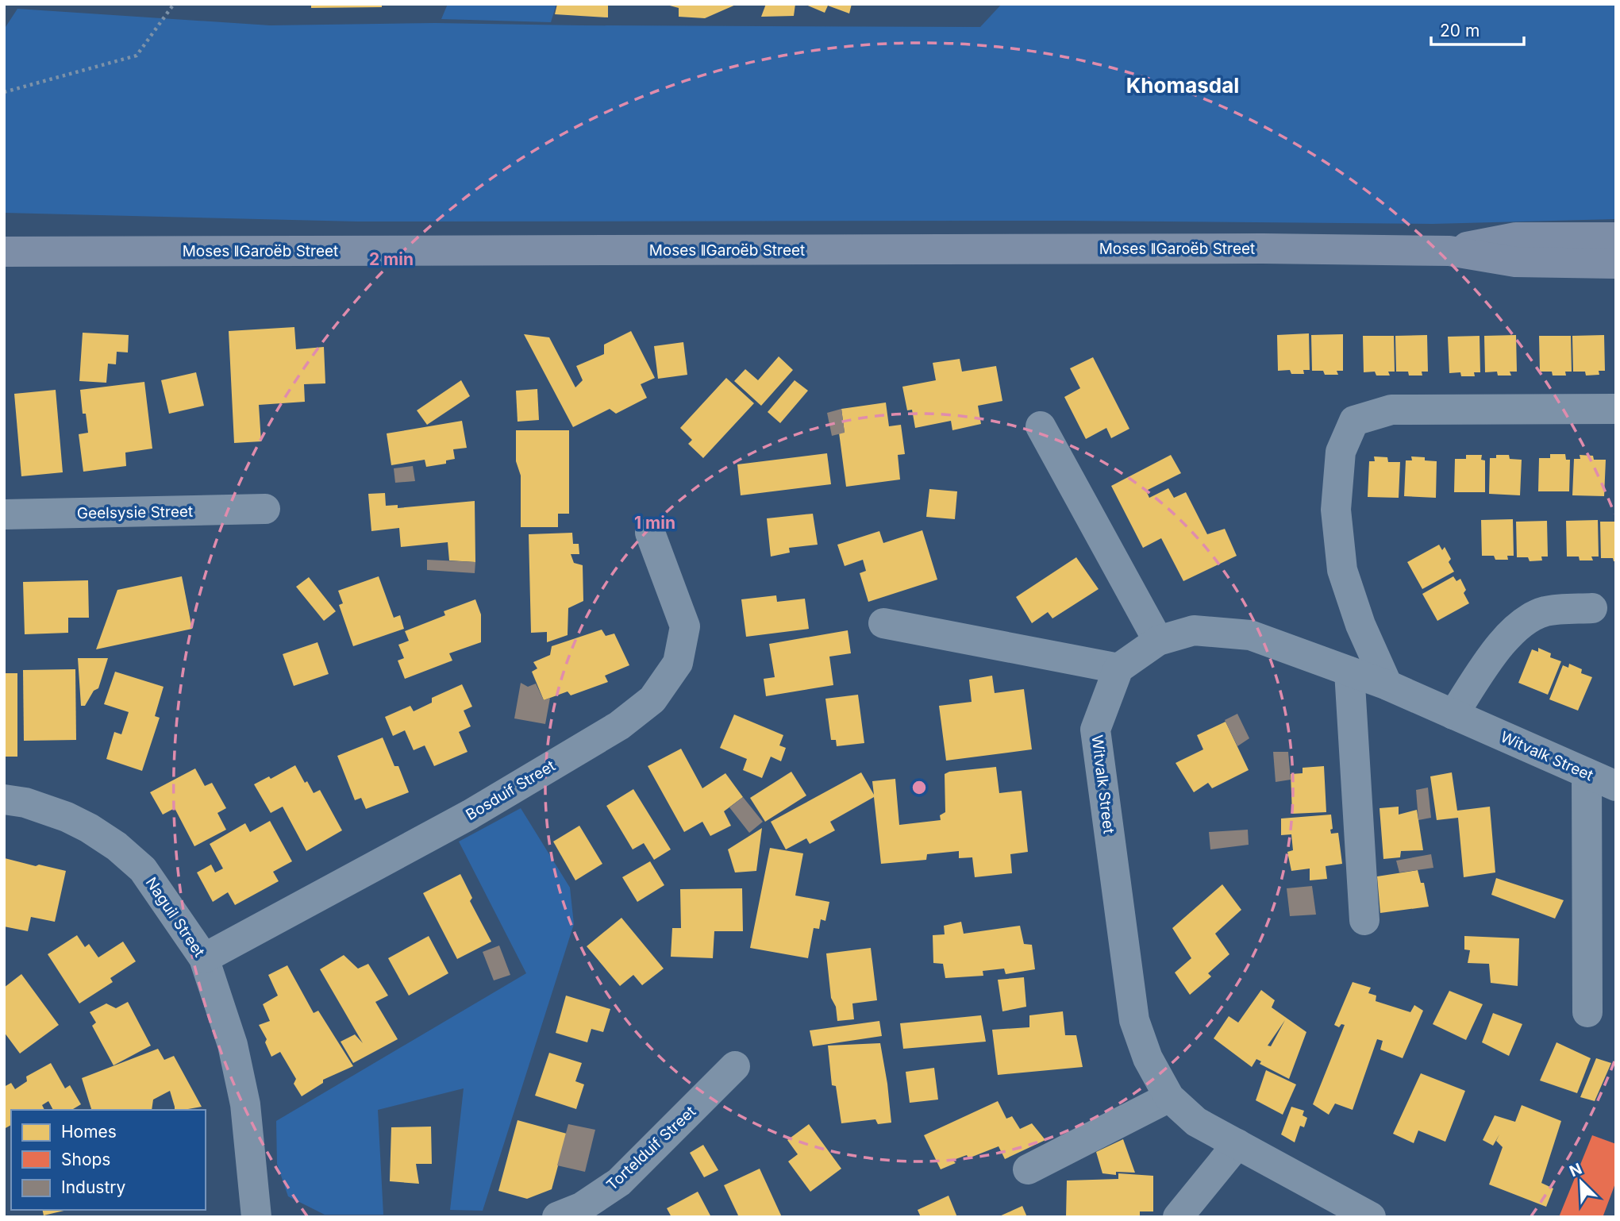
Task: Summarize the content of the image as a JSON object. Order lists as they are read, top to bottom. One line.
{"streets":{"main road":["Moses ǁGaroëb Street"],"street":["Geelsysie Street","Witvalk Street","Bosduif Street","Naguil Street","Tortelduif Street"]},"crossings":[["Bosduif Street","Naguil Street"]],"districts":["Khomasdal"],"legend":["Homes","Shops","Industry"],"scale_bar":"20 m","north":"top left","rings":["2 min","1 min"]}
